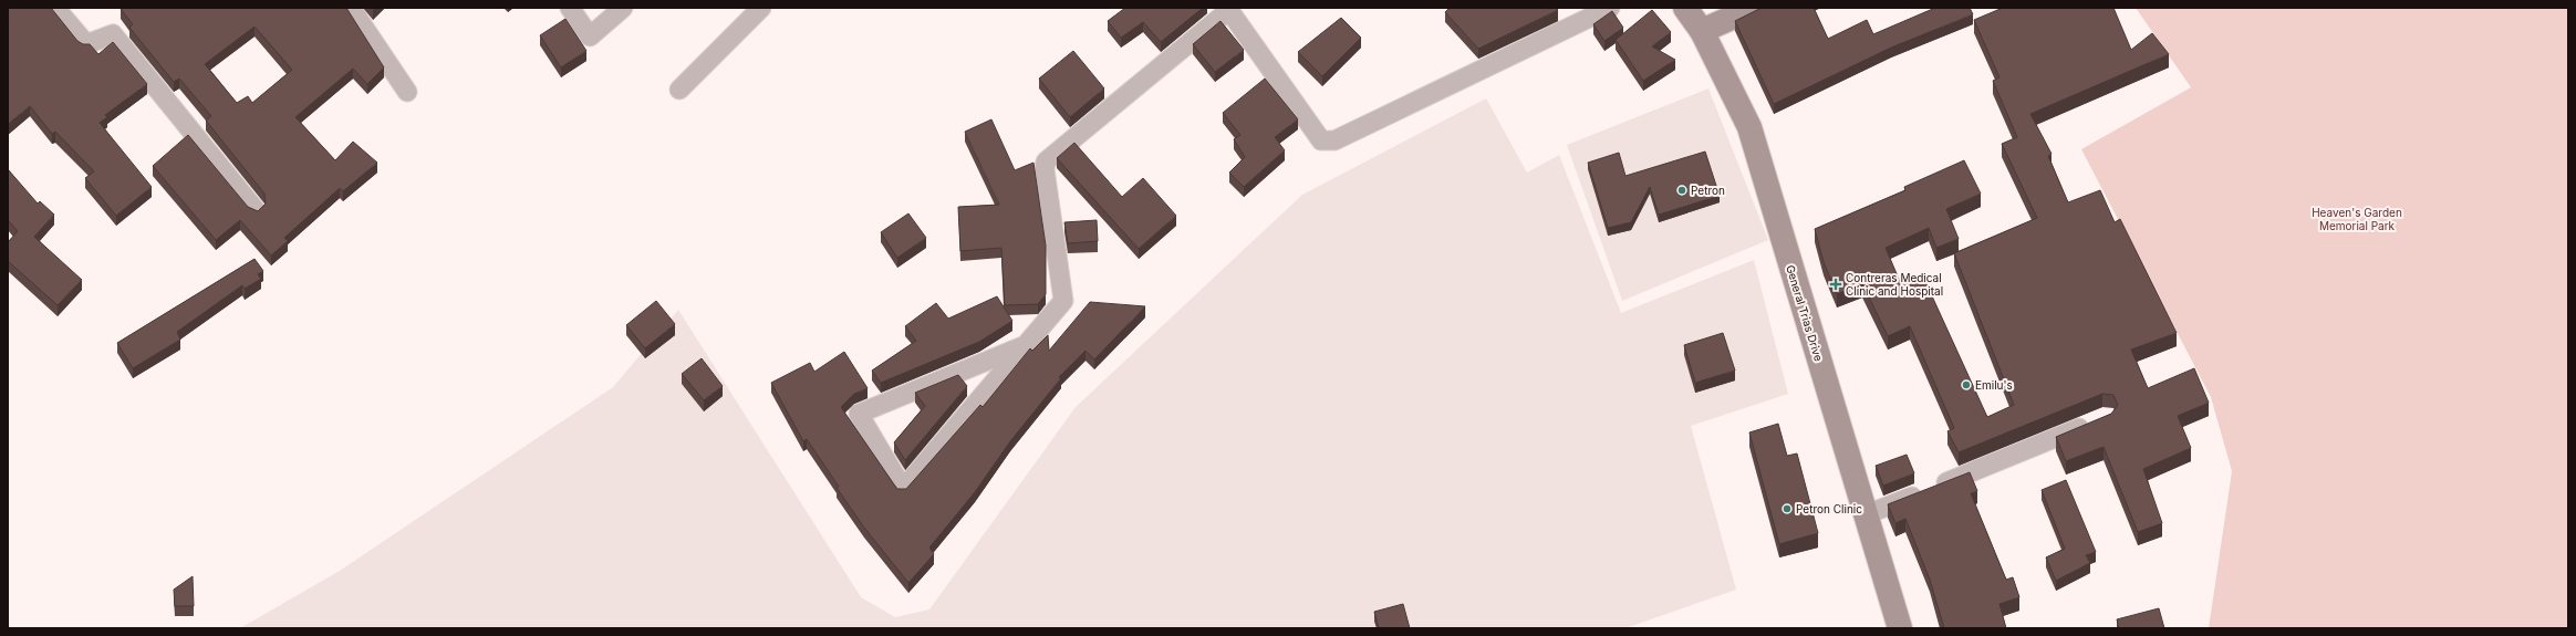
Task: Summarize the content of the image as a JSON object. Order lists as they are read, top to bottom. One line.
{"streets":{"main road":["General Trias Drive"]},"parks":["Heaven's Garden Memorial Park"],"places":{"other":["Petron","Emilu's","Petron Clinic"],"health":["Contreras Medical Clinic and Hospital"]}}
